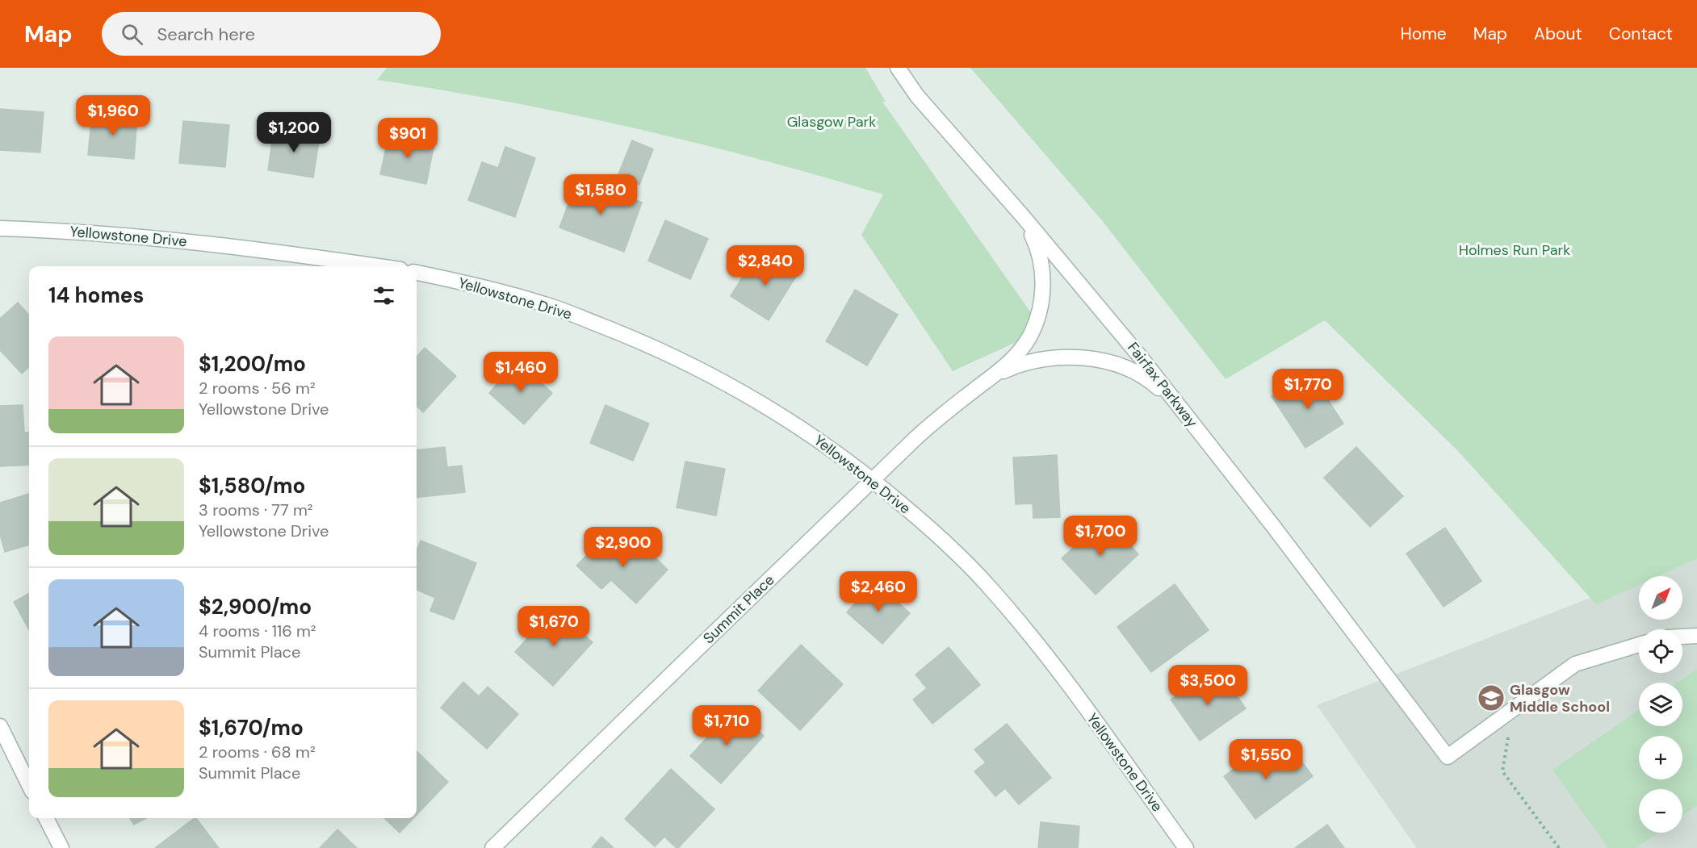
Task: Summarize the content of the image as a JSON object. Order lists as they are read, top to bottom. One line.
{"streets":{"street":["Yellowstone Drive","Fairfax Parkway","Summit Place"]},"crossings":[["Yellowstone Drive","Summit Place"],["Fairfax Parkway","Summit Place"]],"parks":["Glasgow Park","Holmes Run Park"],"places":{"school or university":["Glasgow Middle School"]},"north":"top right","page":{"header":"Map","search":"Search here","nav":["Home","Map","About","Contact"],"price":["$1,960","$1,200","$901","$1,580","$2,840","$1,460","$1,770","$1,700","$2,900","$2,460","$1,670","$3,500","$1,710","$1,550"],"heading":"14 homes","list":[{"name":"$1,200/mo","note":"2 rooms · 56 m² · Yellowstone Drive"},{"name":"$1,580/mo","note":"3 rooms · 77 m² · Yellowstone Drive"},{"name":"$2,900/mo","note":"4 rooms · 116 m² · Summit Place"},{"name":"$1,670/mo","note":"2 rooms · 68 m² · Summit Place"}],"map_buttons":["+","−"]}}
